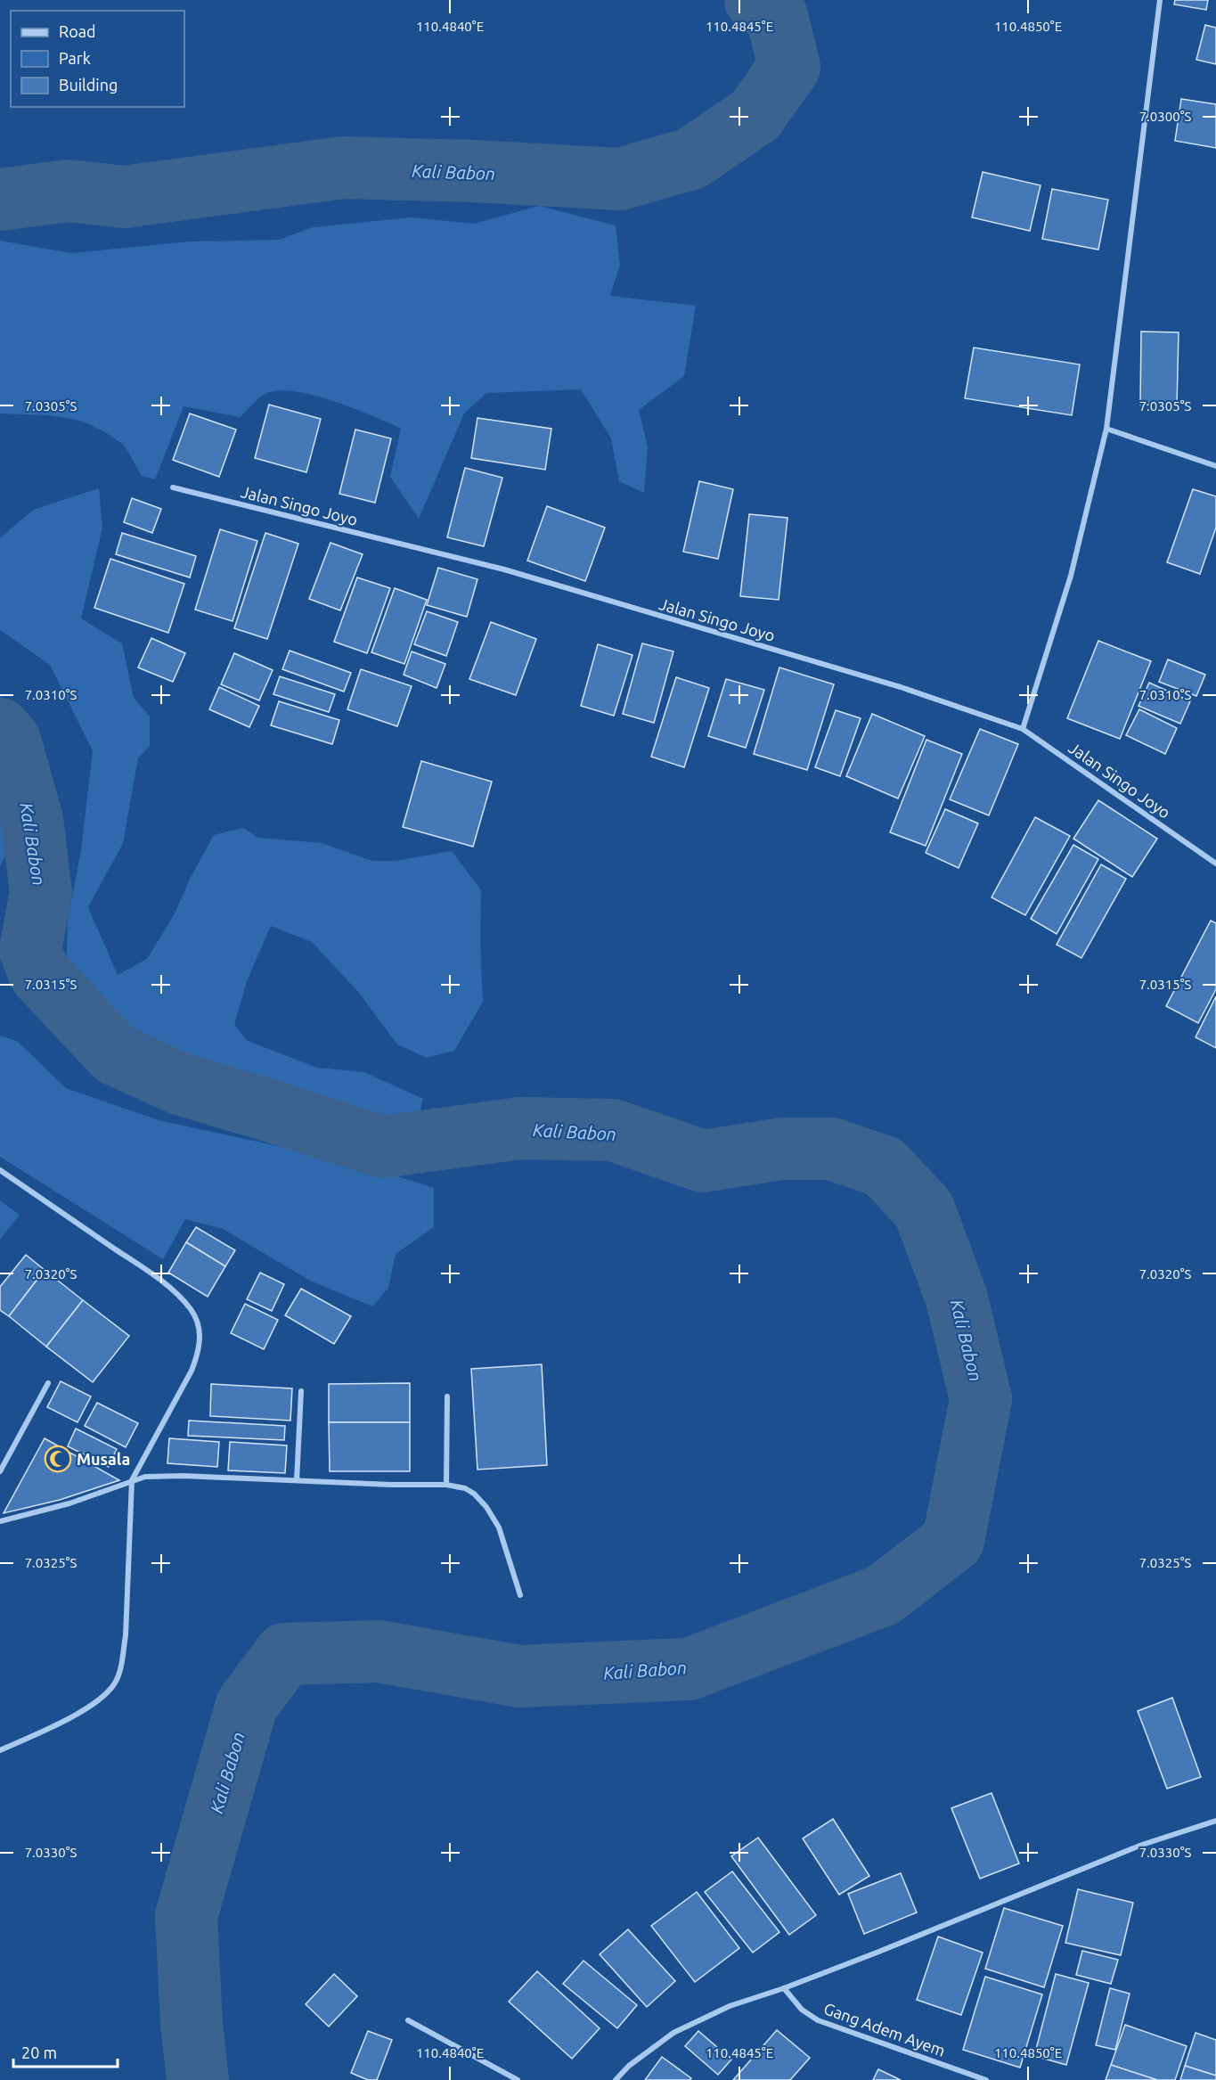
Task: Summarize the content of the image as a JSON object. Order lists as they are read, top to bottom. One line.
{"streets":{"street":["Jalan Singo Joyo","Gang Adem Ayem"]},"water":["Kali Babon"],"places":{"mosque":["Musala"]},"legend":["Road","Park","Building"],"scale_bar":"20 m","coordinates":["110.4840°E","110.4845°E","110.4850°E","7.0300°S","7.0305°S","7.0310°S","7.0315°S","7.0320°S","7.0325°S","7.0330°S"]}
